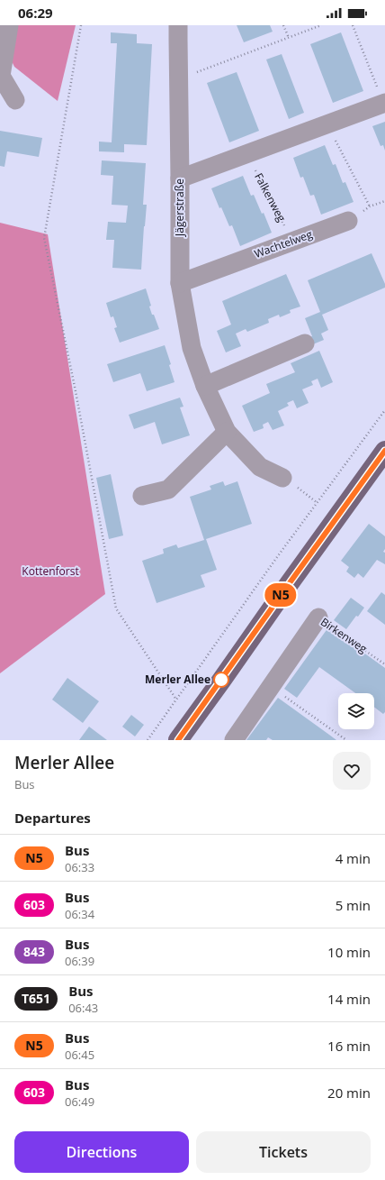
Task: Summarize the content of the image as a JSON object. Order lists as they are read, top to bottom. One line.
{"streets":{"street":["Jägerstraße","Wachtelweg","Birkenweg"],"path":["Falkenweg"]},"crossings":[["Falkenweg","Wachtelweg"],["Jägerstraße","Wachtelweg"]],"parks":["Kottenforst"],"places":["Merler Allee"],"lines":["bus line N5"],"page":{"status":"06:29","on_map":"N5","heading":[["Merler Allee","Bus"],"Departures"],"list":[{"mark":"N5","name":"Bus","note":"06:33","value":"4 min"},{"mark":"603","name":"Bus","note":"06:34","value":"5 min"},{"mark":"843","name":"Bus","note":"06:39","value":"10 min"},{"mark":"T651","name":"Bus","note":"06:43","value":"14 min"},{"mark":"N5","name":"Bus","note":"06:45","value":"16 min"},{"mark":"603","name":"Bus","note":"06:49","value":"20 min"}],"buttons":["Directions","Tickets"]}}
